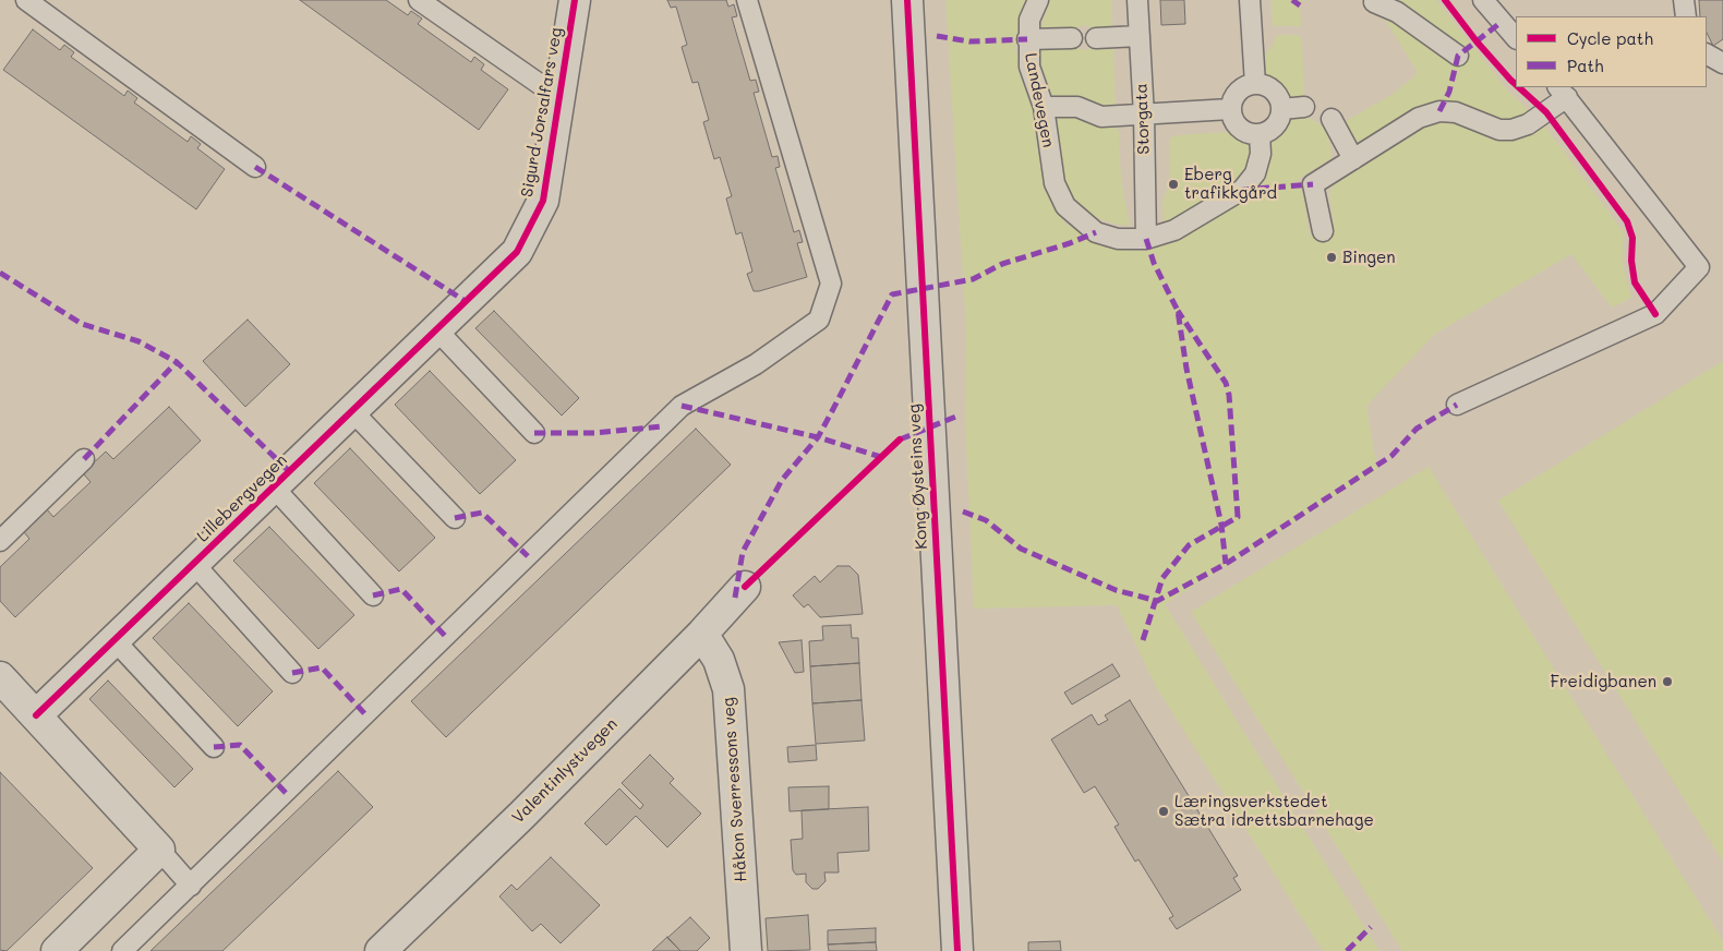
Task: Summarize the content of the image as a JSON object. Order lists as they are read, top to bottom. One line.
{"streets":{"street":["Sigurd Jorsalfars veg","Kong Øysteins veg","Lillebergvegen","Valentinlystvegen","Håkon Sverressons veg"],"lane":["Landevegen","Storgata"]},"crossings":[["Landevegen","Storgata"],["Sigurd Jorsalfars veg","Lillebergvegen"],["Valentinlystvegen","Håkon Sverressons veg"]],"places":["Eberg trafikkgård","Bingen","Freidigbanen","Læringsverkstedet Sætra idrettsbarnehage"],"legend":["Cycle path","Path"]}
